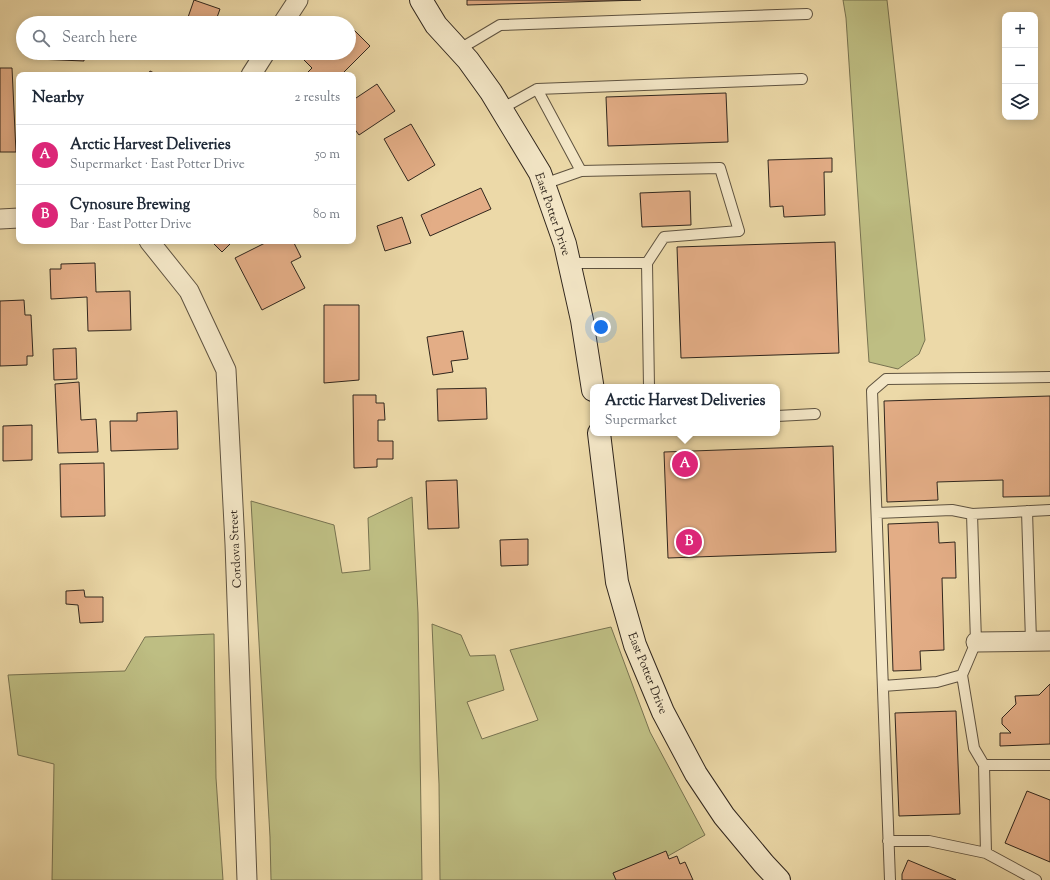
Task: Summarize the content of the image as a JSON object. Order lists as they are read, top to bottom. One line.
{"streets":{"street":["East Potter Drive","Cordova Street"]},"page":{"map_buttons":["+","−"],"search":"Search here","heading":["Nearby","2 results"],"list":[{"mark":"A","name":"Arctic Harvest Deliveries","note":"Supermarket · East Potter Drive","value":"50 m"},{"mark":"B","name":"Cynosure Brewing","note":"Bar · East Potter Drive","value":"80 m"}],"popup":["Arctic Harvest Deliveries","Supermarket"],"pins":["A","B"]}}
